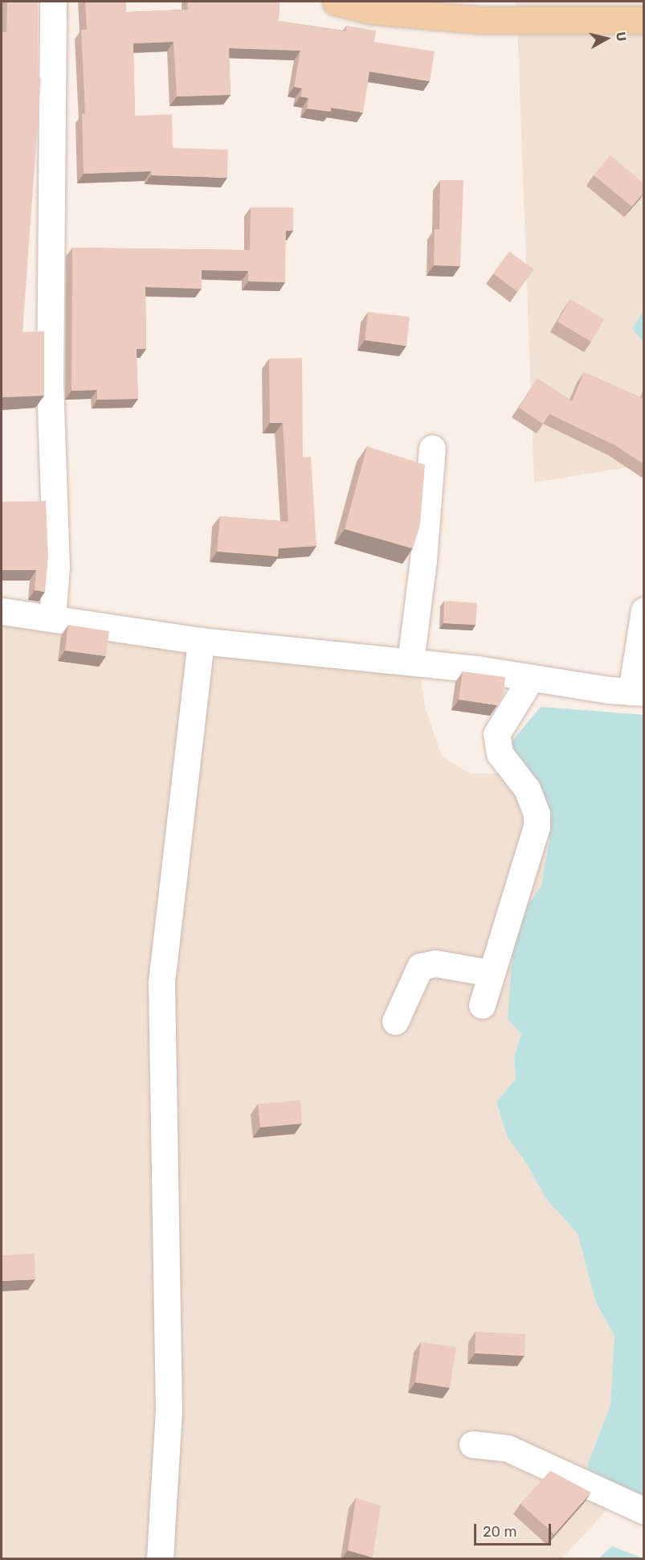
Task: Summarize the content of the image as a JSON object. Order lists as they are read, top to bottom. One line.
{"scale_bar":"20 m","north":"right"}
